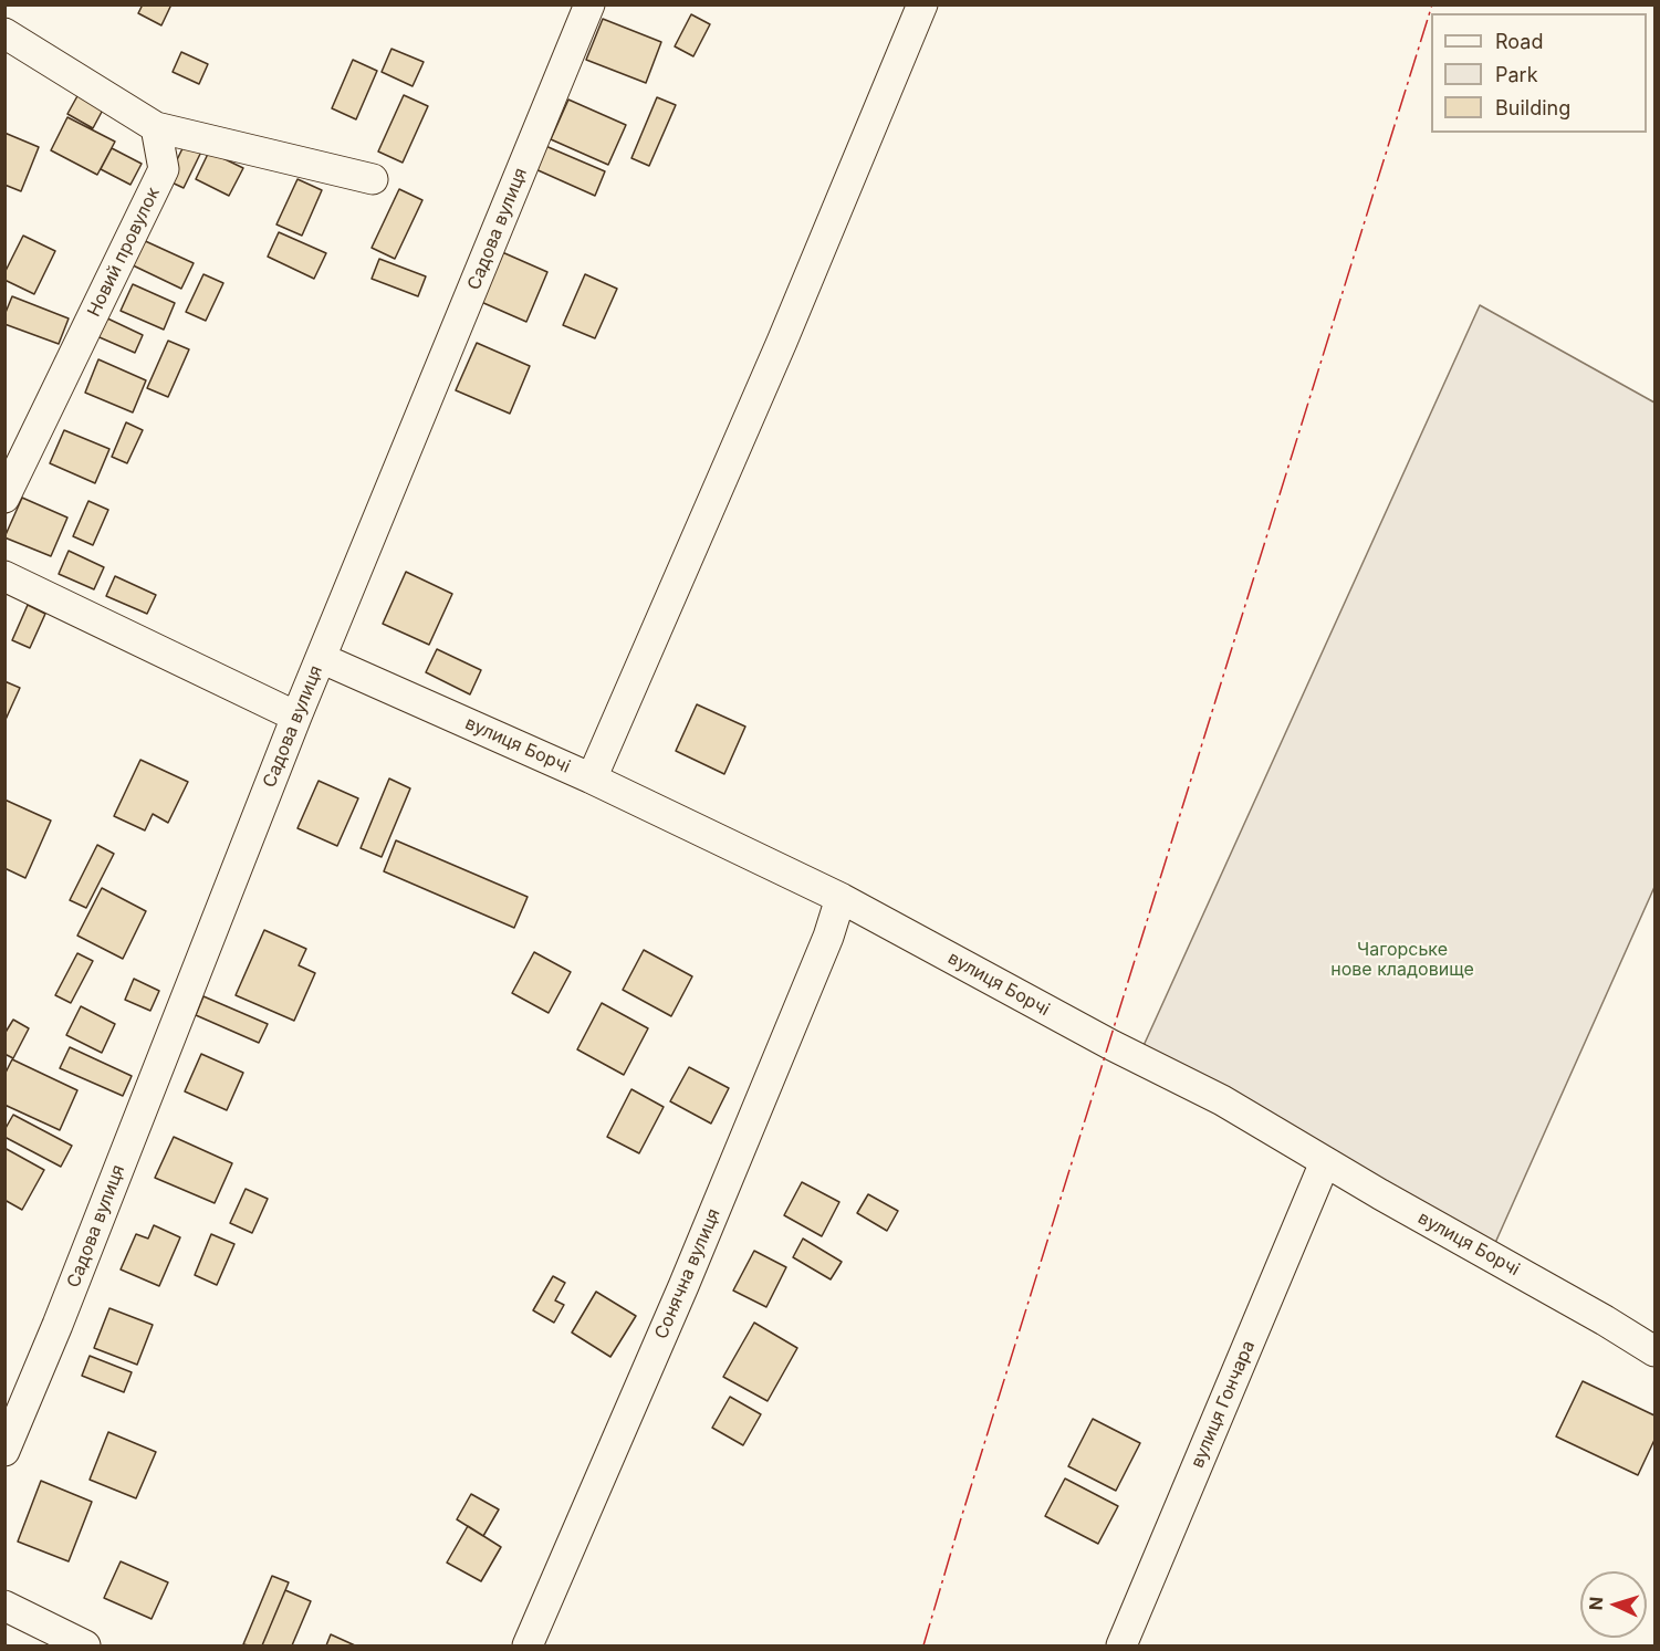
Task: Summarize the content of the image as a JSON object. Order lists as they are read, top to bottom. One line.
{"streets":{"street":["Садова вулиця","Новий провулок","вулиця Борчі","Сонячна вулиця","вулиця Гончара"]},"crossings":[["Садова вулиця","вулиця Борчі"],["вулиця Борчі","Сонячна вулиця"],["вулиця Борчі","вулиця Гончара"]],"parks":["Чагорське нове кладовище"],"legend":["Road","Park","Building"],"north":"left"}
